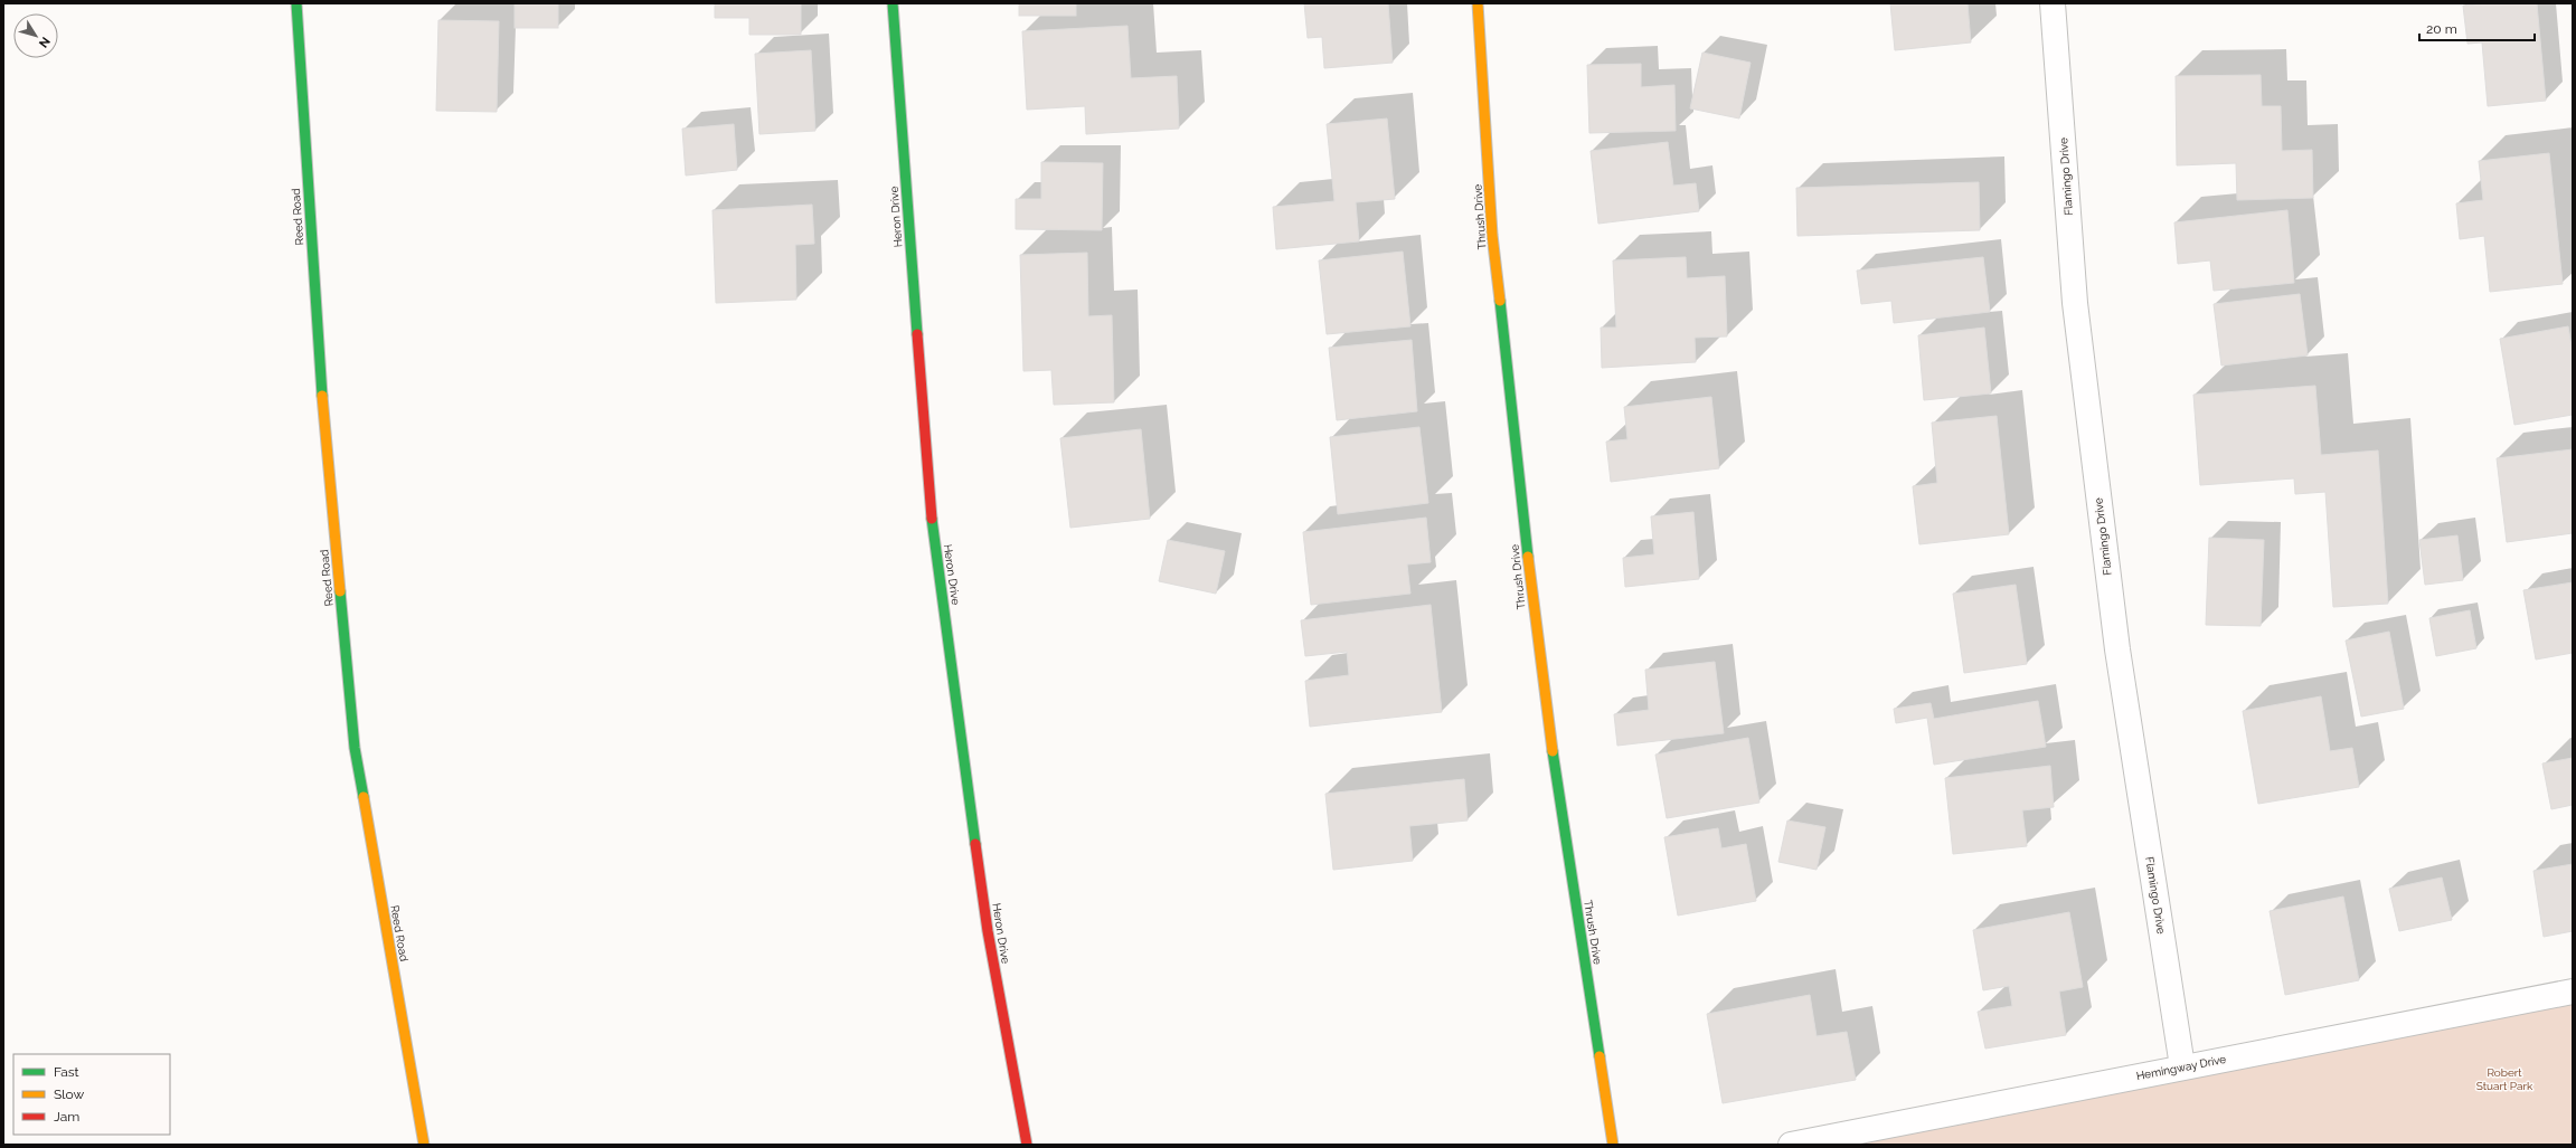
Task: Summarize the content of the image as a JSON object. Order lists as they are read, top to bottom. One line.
{"streets":{"street":["Flamingo Drive","Reed Road","Heron Drive","Thrush Drive","Hemingway Drive"]},"crossings":[["Flamingo Drive","Hemingway Drive"]],"parks":["Robert Stuart Park"],"legend":["Fast","Slow","Jam"],"scale_bar":"20 m","north":"bottom right"}
